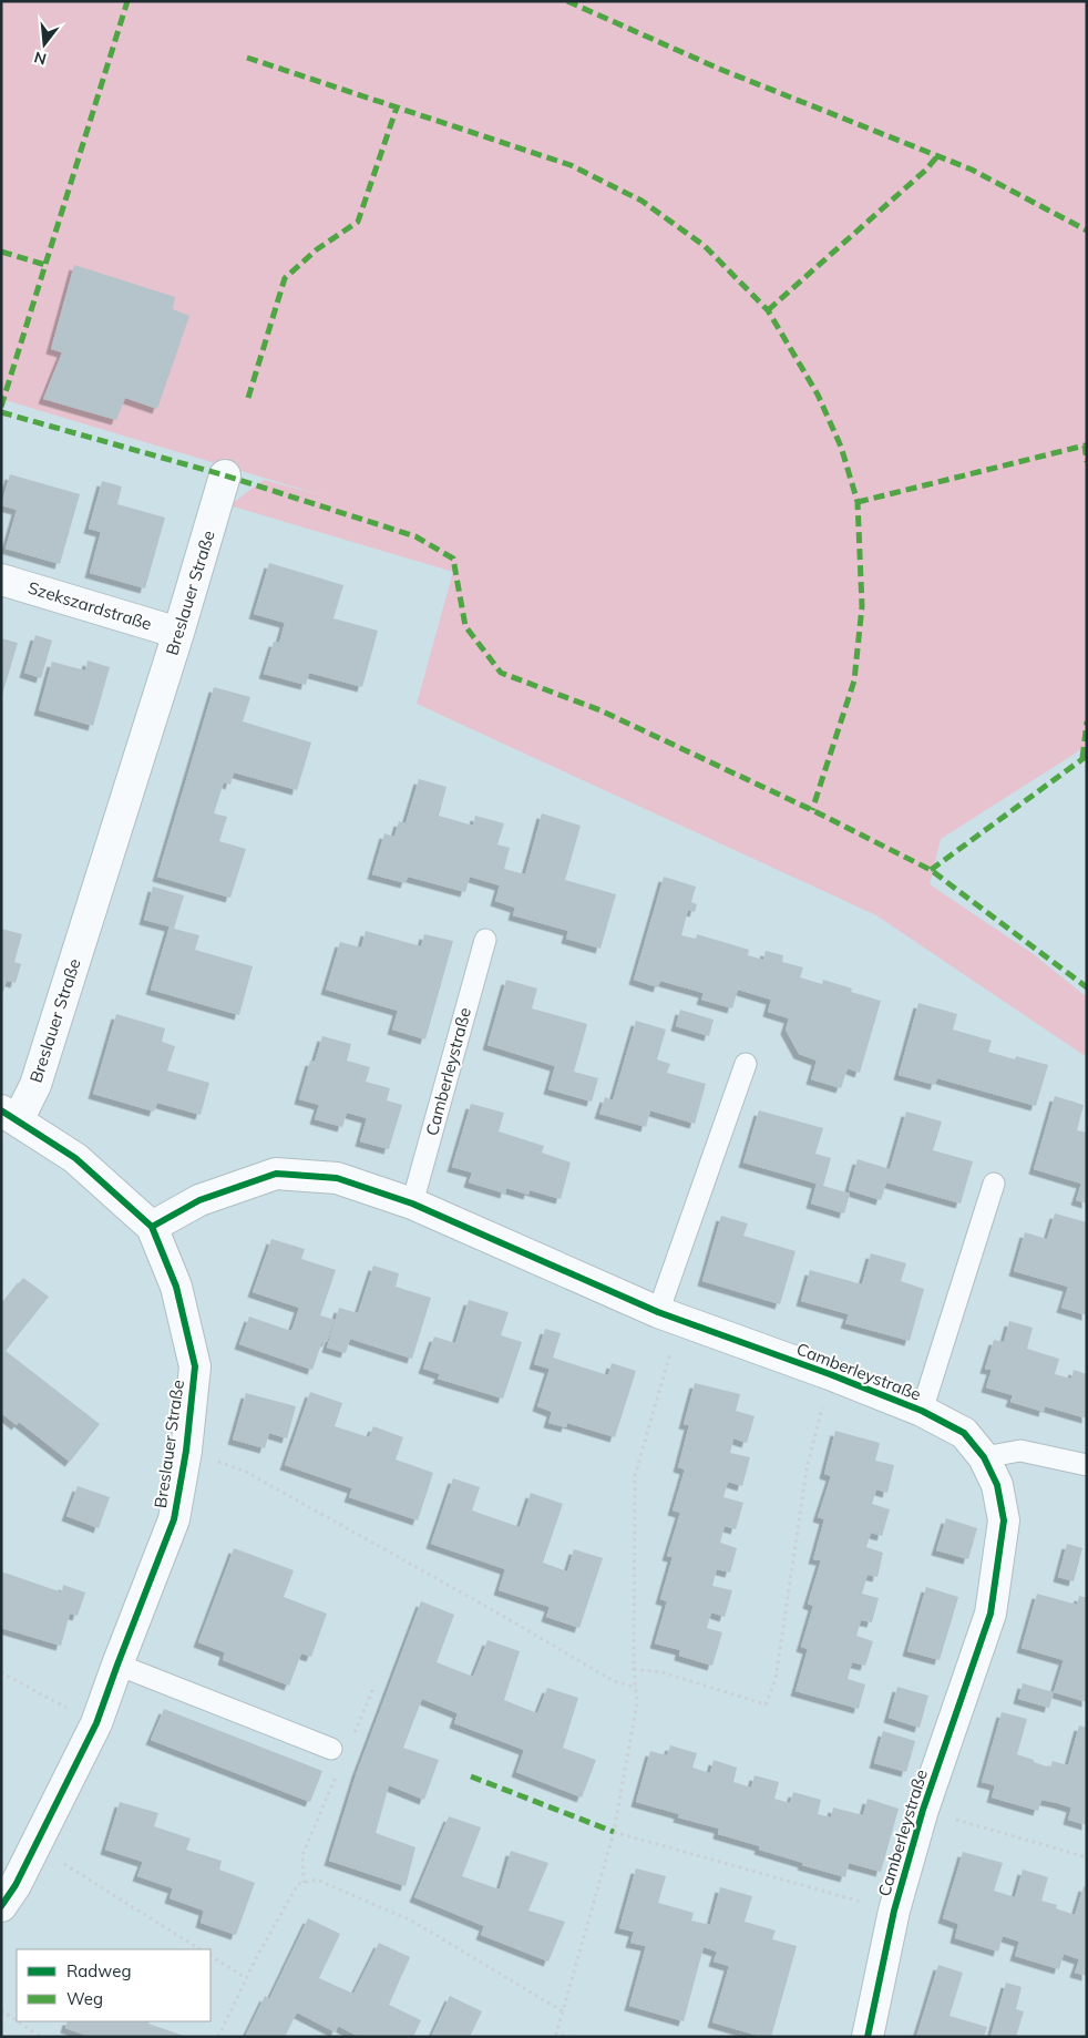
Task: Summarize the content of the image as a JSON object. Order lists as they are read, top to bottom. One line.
{"streets":{"street":["Breslauer Straße","Szekszardstraße","Camberleystraße"]},"crossings":[["Breslauer Straße","Szekszardstraße"],["Breslauer Straße","Camberleystraße"]],"legend":["Radweg","Weg"],"north":"bottom"}
